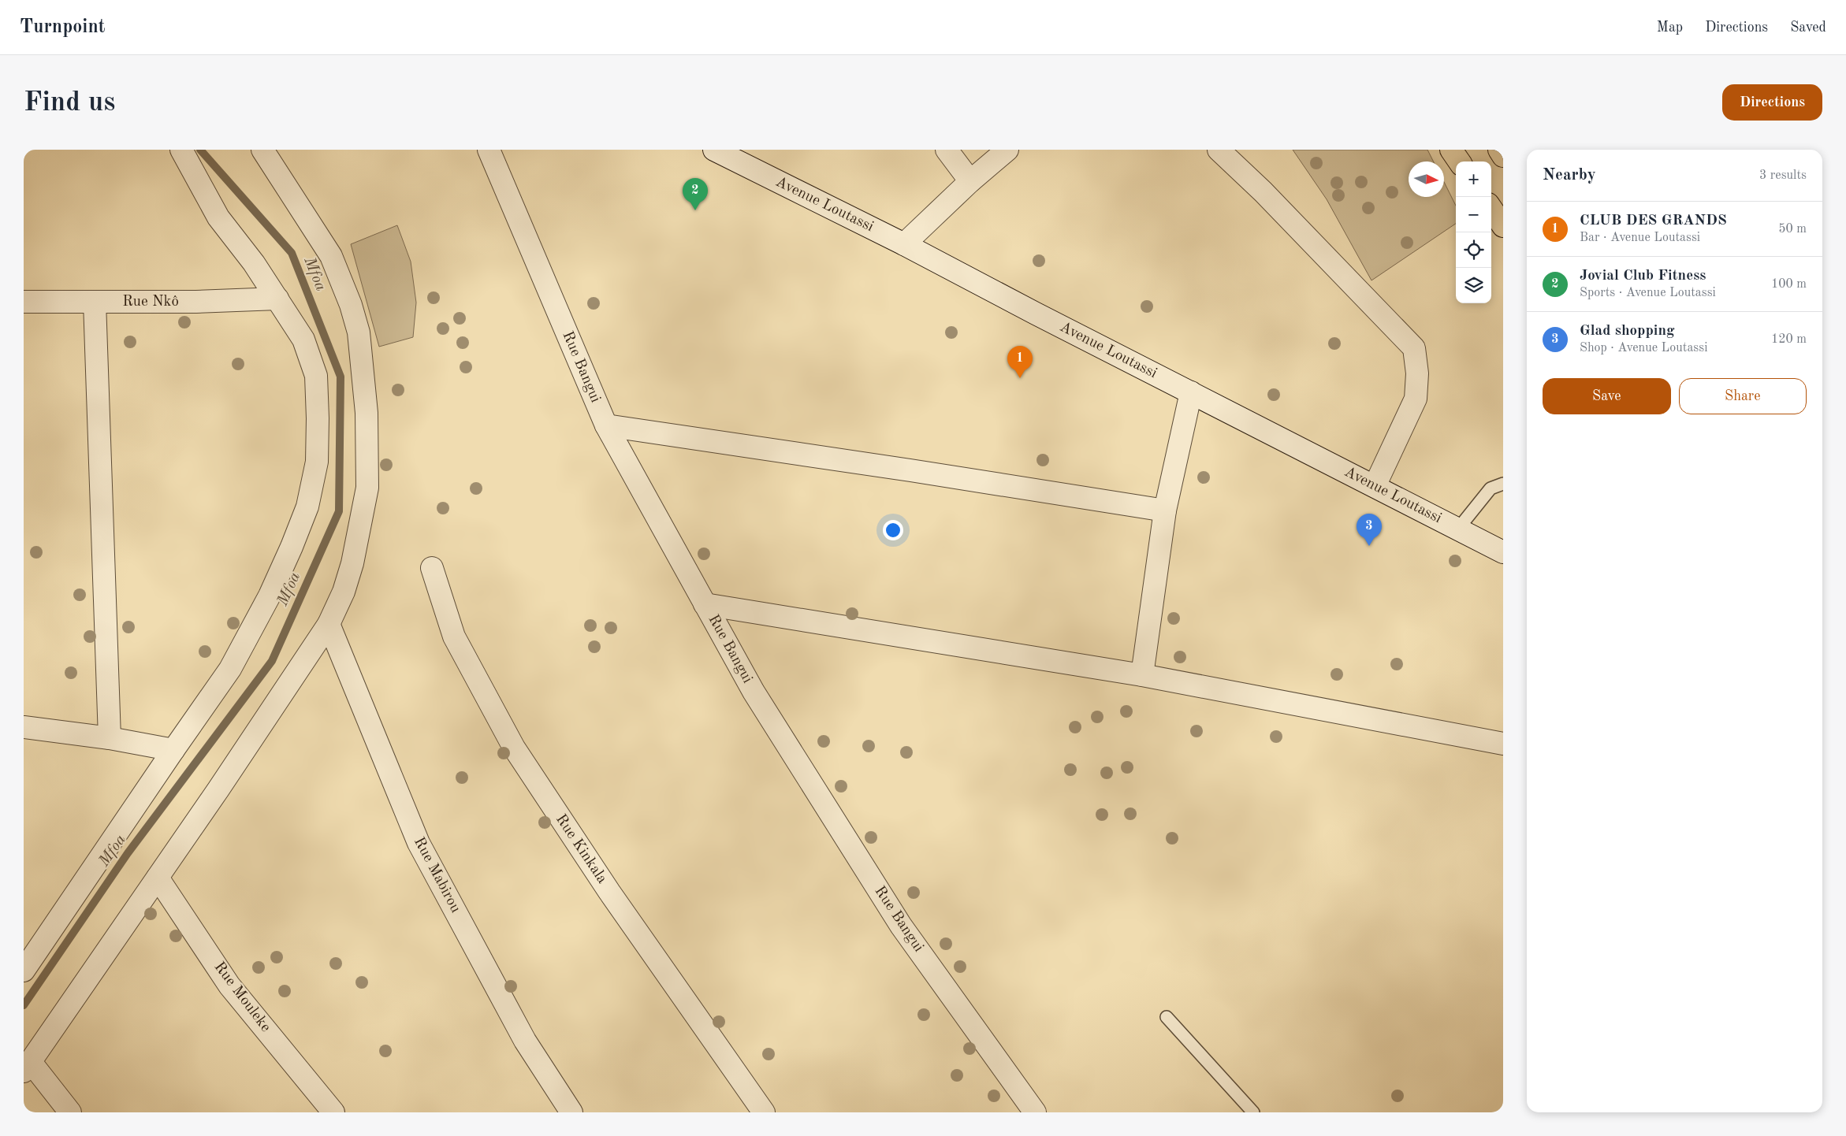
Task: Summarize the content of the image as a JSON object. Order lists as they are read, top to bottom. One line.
{"streets":{"street":["Avenue Loutassi","Rue Nkô","Rue Bangui","Rue Kinkala","Rue Mabirou","Rue Mouleke"]},"water":["Mfoa"],"north":"right","page":{"header":"Turnpoint","nav":["Map","Directions","Saved"],"buttons":["Directions",["Save","Share"]],"title":"Find us","heading":["Nearby","3 results"],"map_buttons":["+","−"],"pins":["2","1","3"],"list":[{"mark":"1","name":"CLUB DES GRANDS","note":"Bar · Avenue Loutassi","value":"50 m"},{"mark":"2","name":"Jovial Club Fitness","note":"Sports · Avenue Loutassi","value":"100 m"},{"mark":"3","name":"Glad shopping","note":"Shop · Avenue Loutassi","value":"120 m"}]}}
